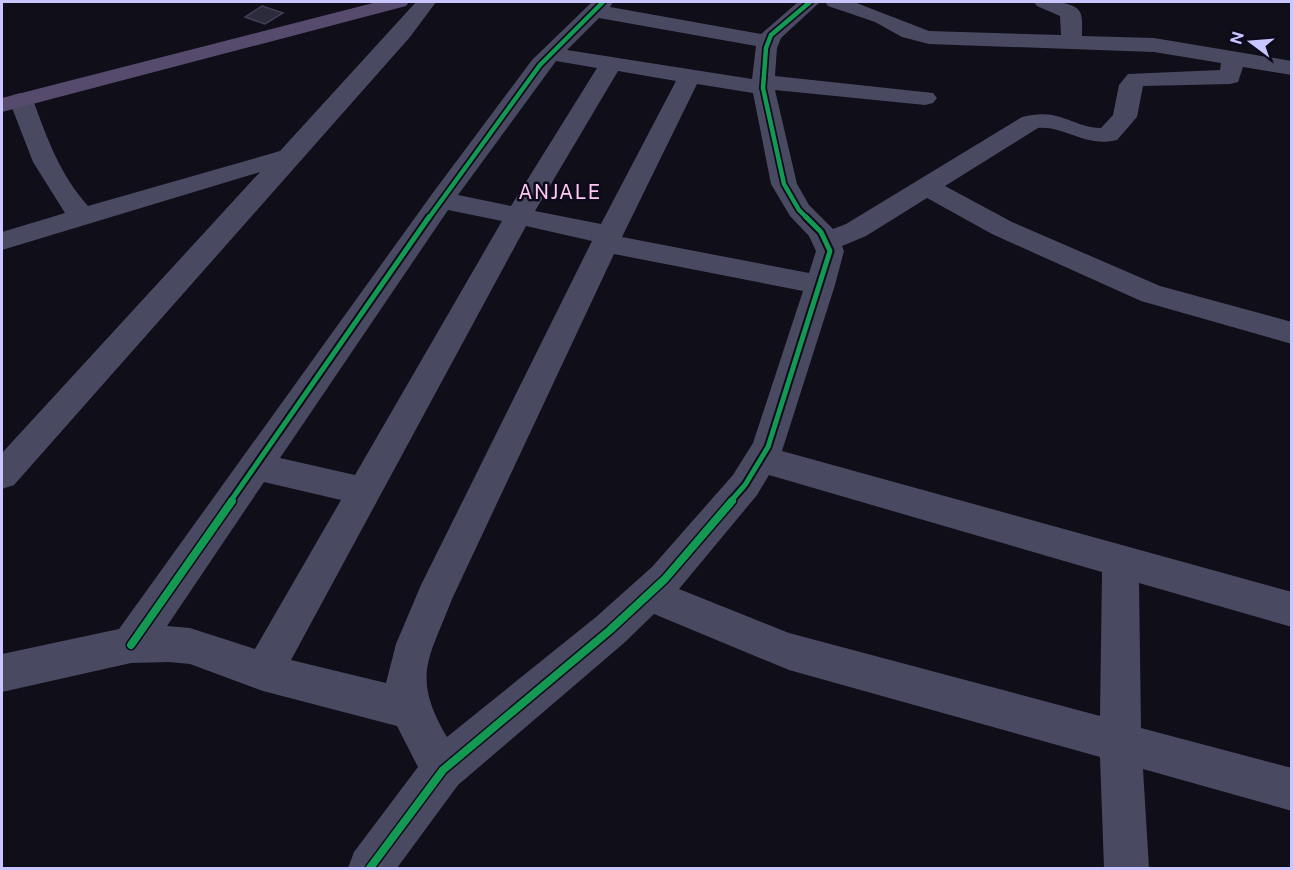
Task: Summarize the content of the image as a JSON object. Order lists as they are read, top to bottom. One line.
{"districts":["ANJALE"],"north":"left"}
